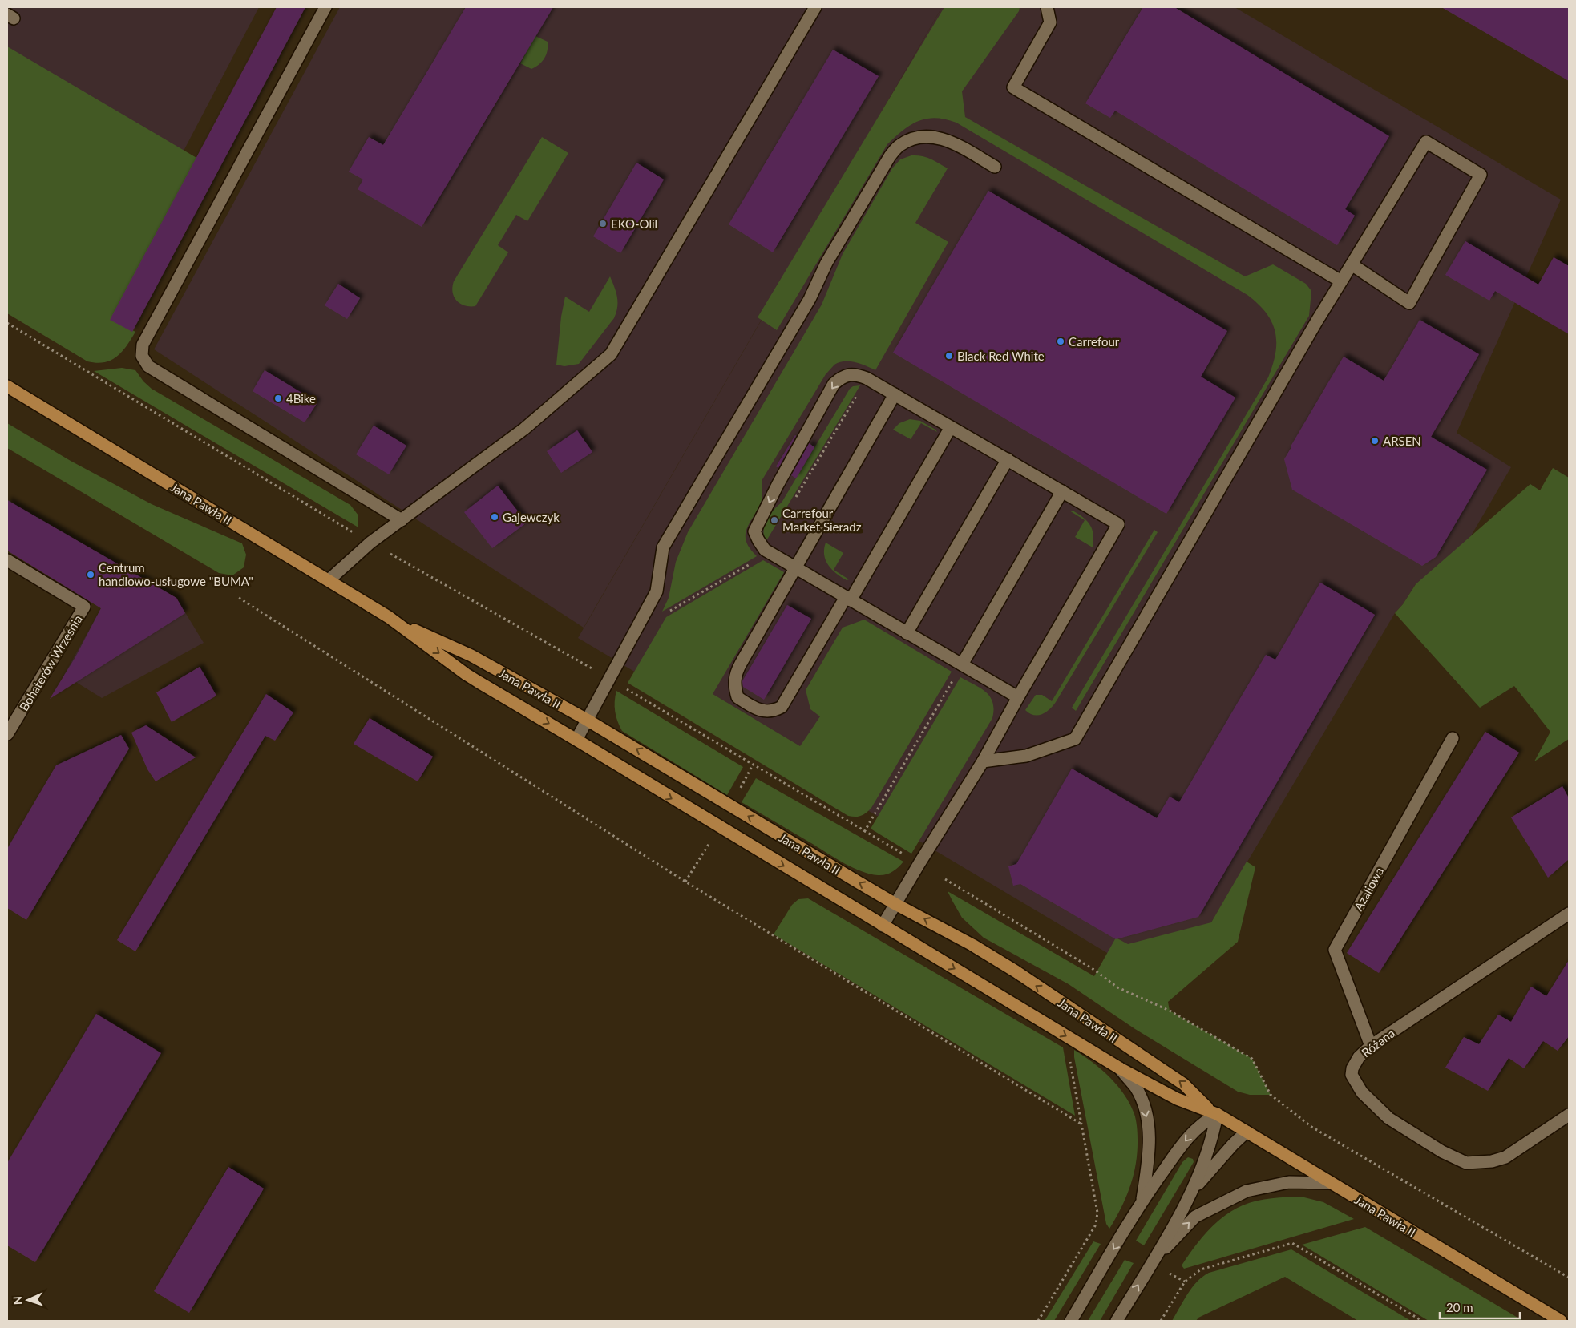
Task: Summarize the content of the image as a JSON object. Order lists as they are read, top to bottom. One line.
{"streets":{"main road":["Jana Pawła II"],"street":["Bohaterów Września","Azaliowa","Różana"]},"crossings":[["Azaliowa","Różana"]],"places":["EKO-Olil","Carrefour","Black Red White","4Bike","ARSEN","Gajewczyk","Carrefour Market Sieradz","Centrum handlowo-usługowe \"BUMA\""],"scale_bar":"20 m","north":"left"}
